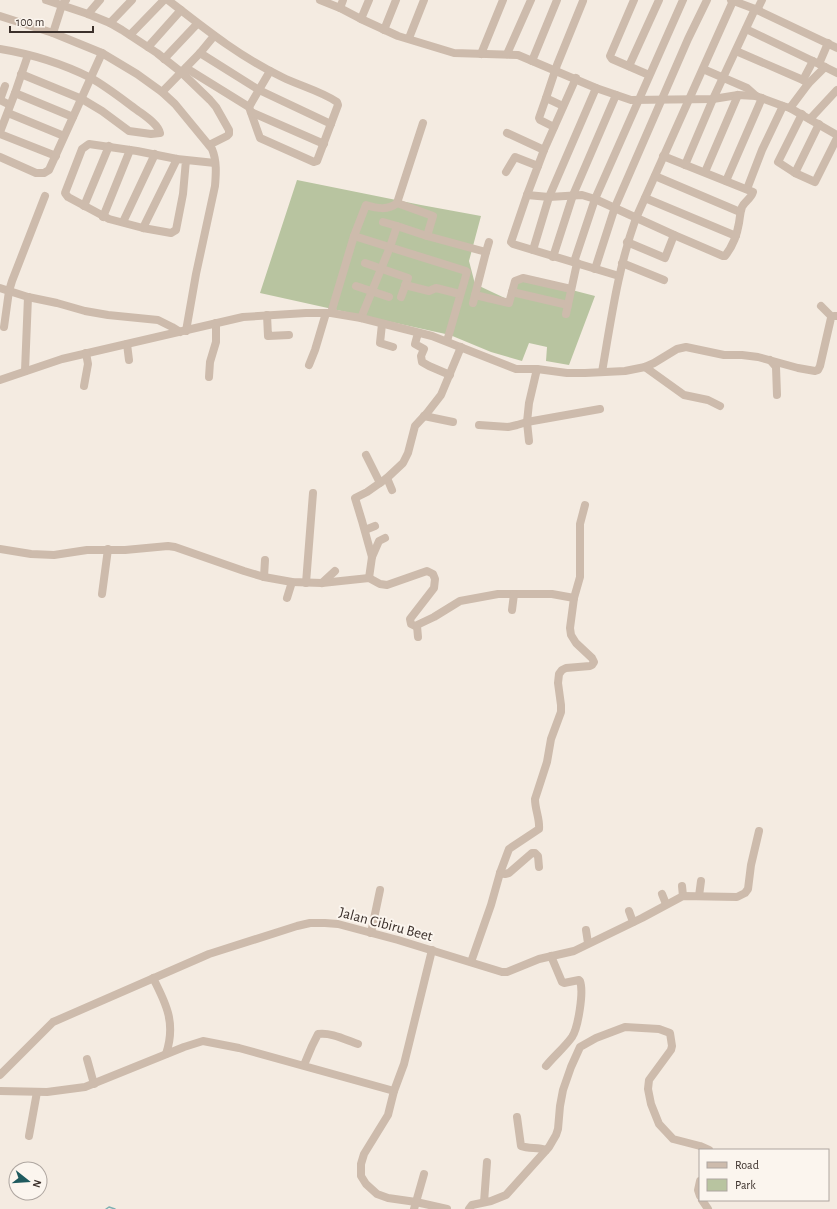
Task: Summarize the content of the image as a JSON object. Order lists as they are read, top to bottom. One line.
{"streets":{"street":["Jalan Cibiru Beet"]},"legend":["Road","Park"],"scale_bar":"100 m","north":"right"}
